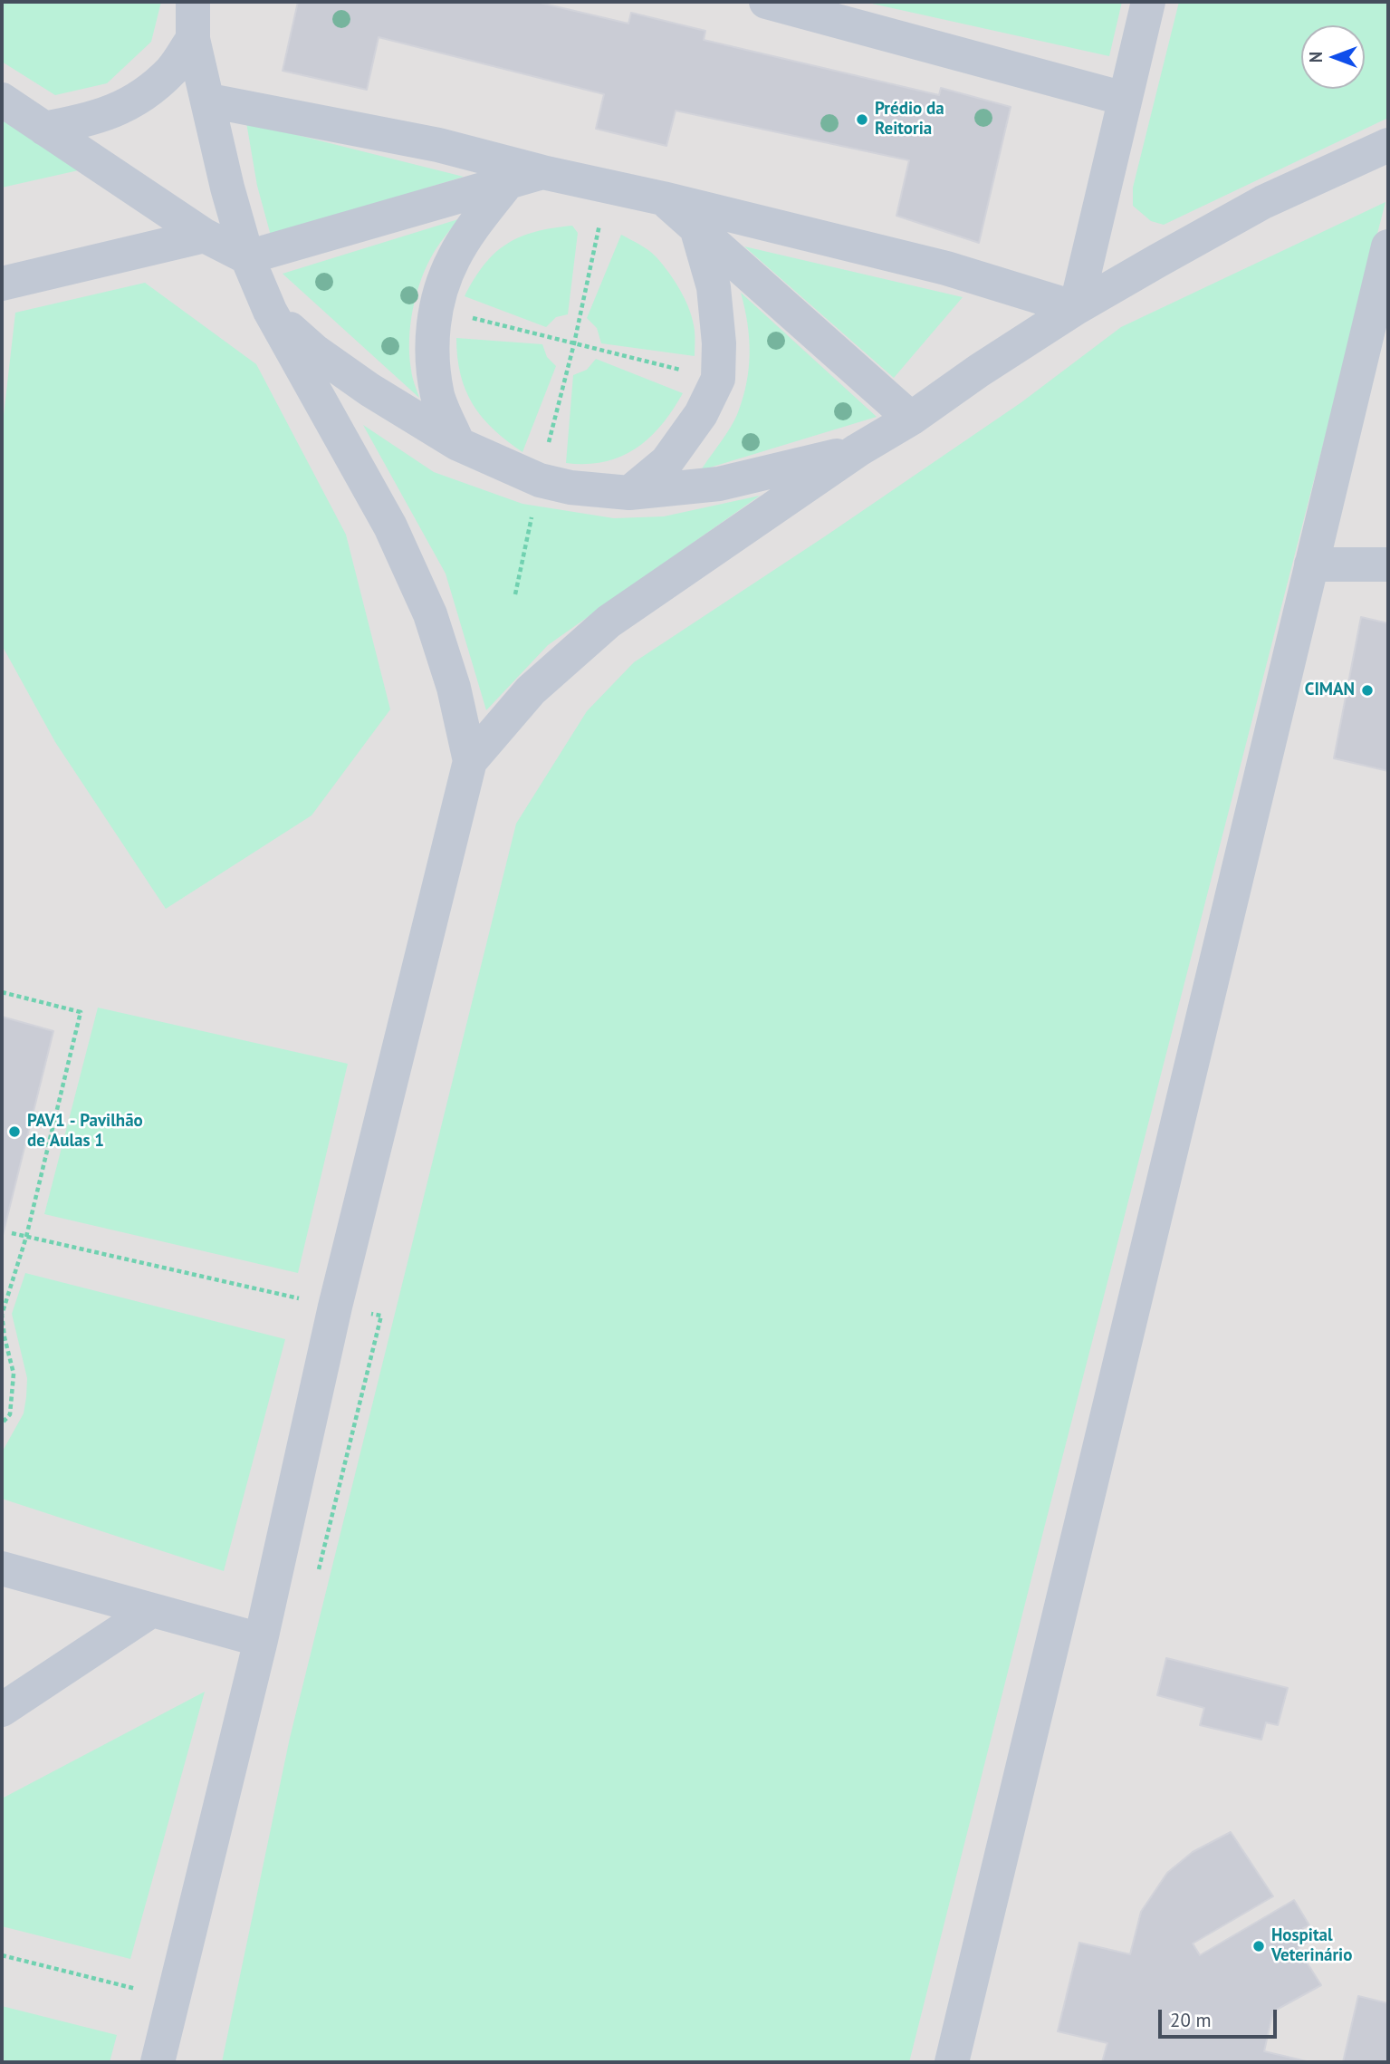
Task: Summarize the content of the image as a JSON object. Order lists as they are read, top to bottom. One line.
{"places":["Prédio da Reitoria","CIMAN","PAV1 - Pavilhão de Aulas 1","Hospital Veterinário"],"scale_bar":"20 m","north":"left"}
